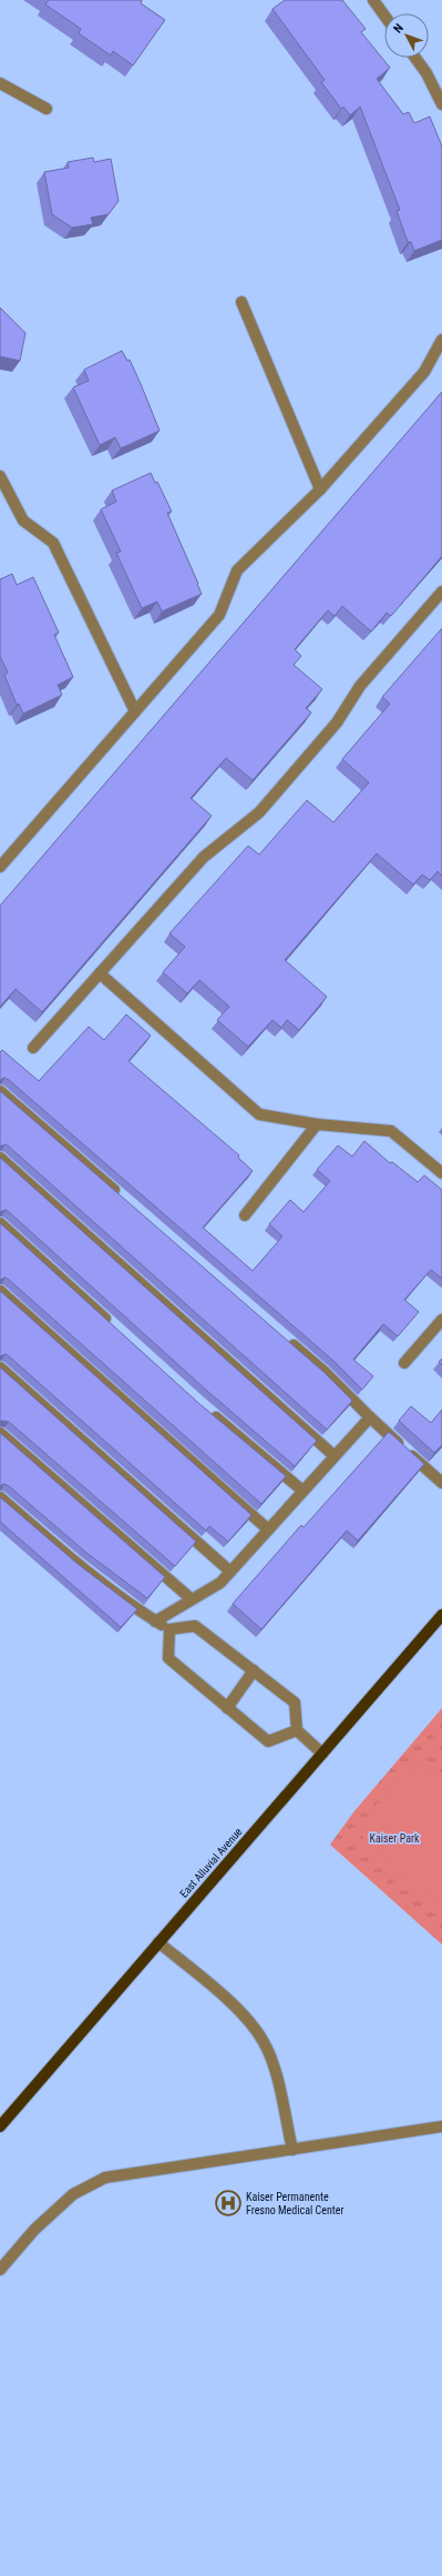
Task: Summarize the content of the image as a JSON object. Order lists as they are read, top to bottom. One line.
{"streets":{"main road":["East Alluvial Avenue"]},"parks":["Kaiser Park"],"places":{"hospital":["Kaiser Permanente Fresno Medical Center"]},"north":"top left"}
